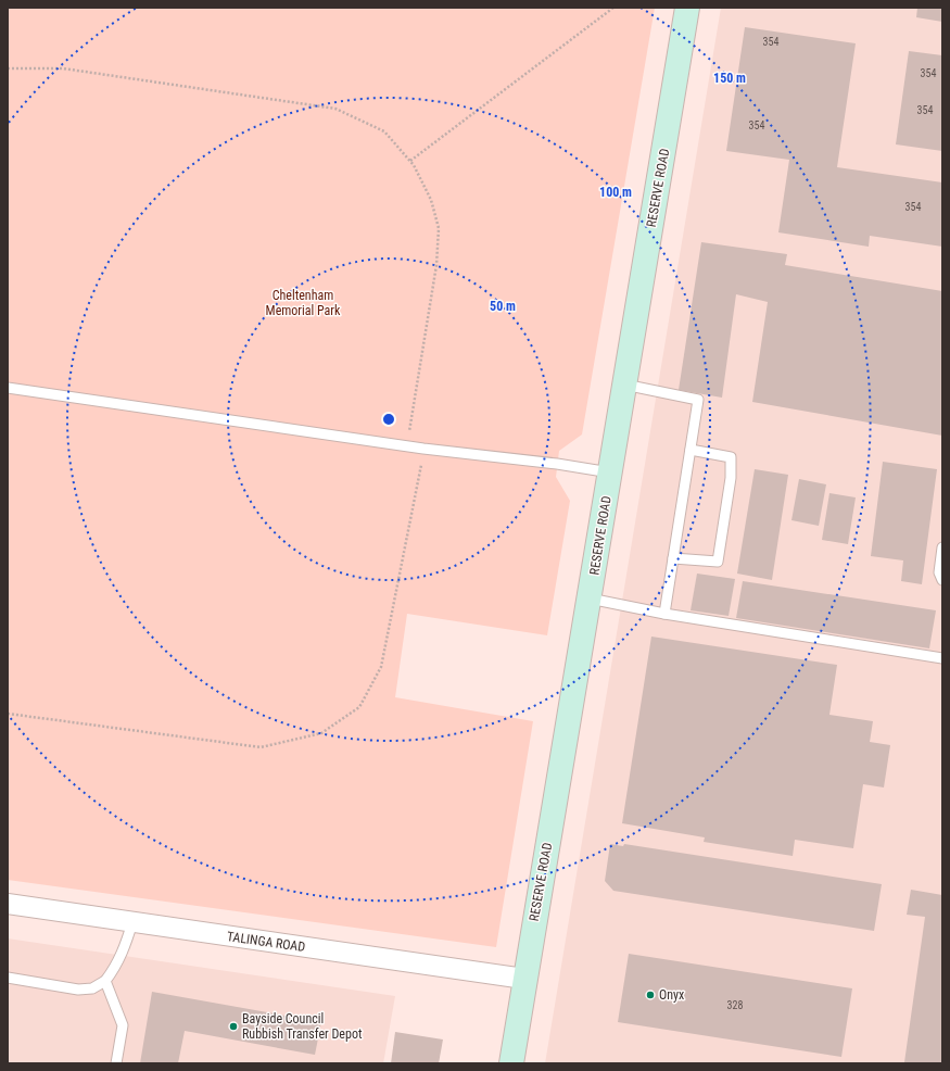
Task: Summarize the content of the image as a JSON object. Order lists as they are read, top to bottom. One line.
{"streets":{"street":["RESERVE ROAD","TALINGA ROAD"]},"crossings":[["RESERVE ROAD","TALINGA ROAD"]],"parks":["Cheltenham Memorial Park"],"places":["Onyx","Bayside Council Rubbish Transfer Depot"],"house_numbers":["354","354","354","354","354","328"],"rings":["150 m","100 m","50 m"]}
